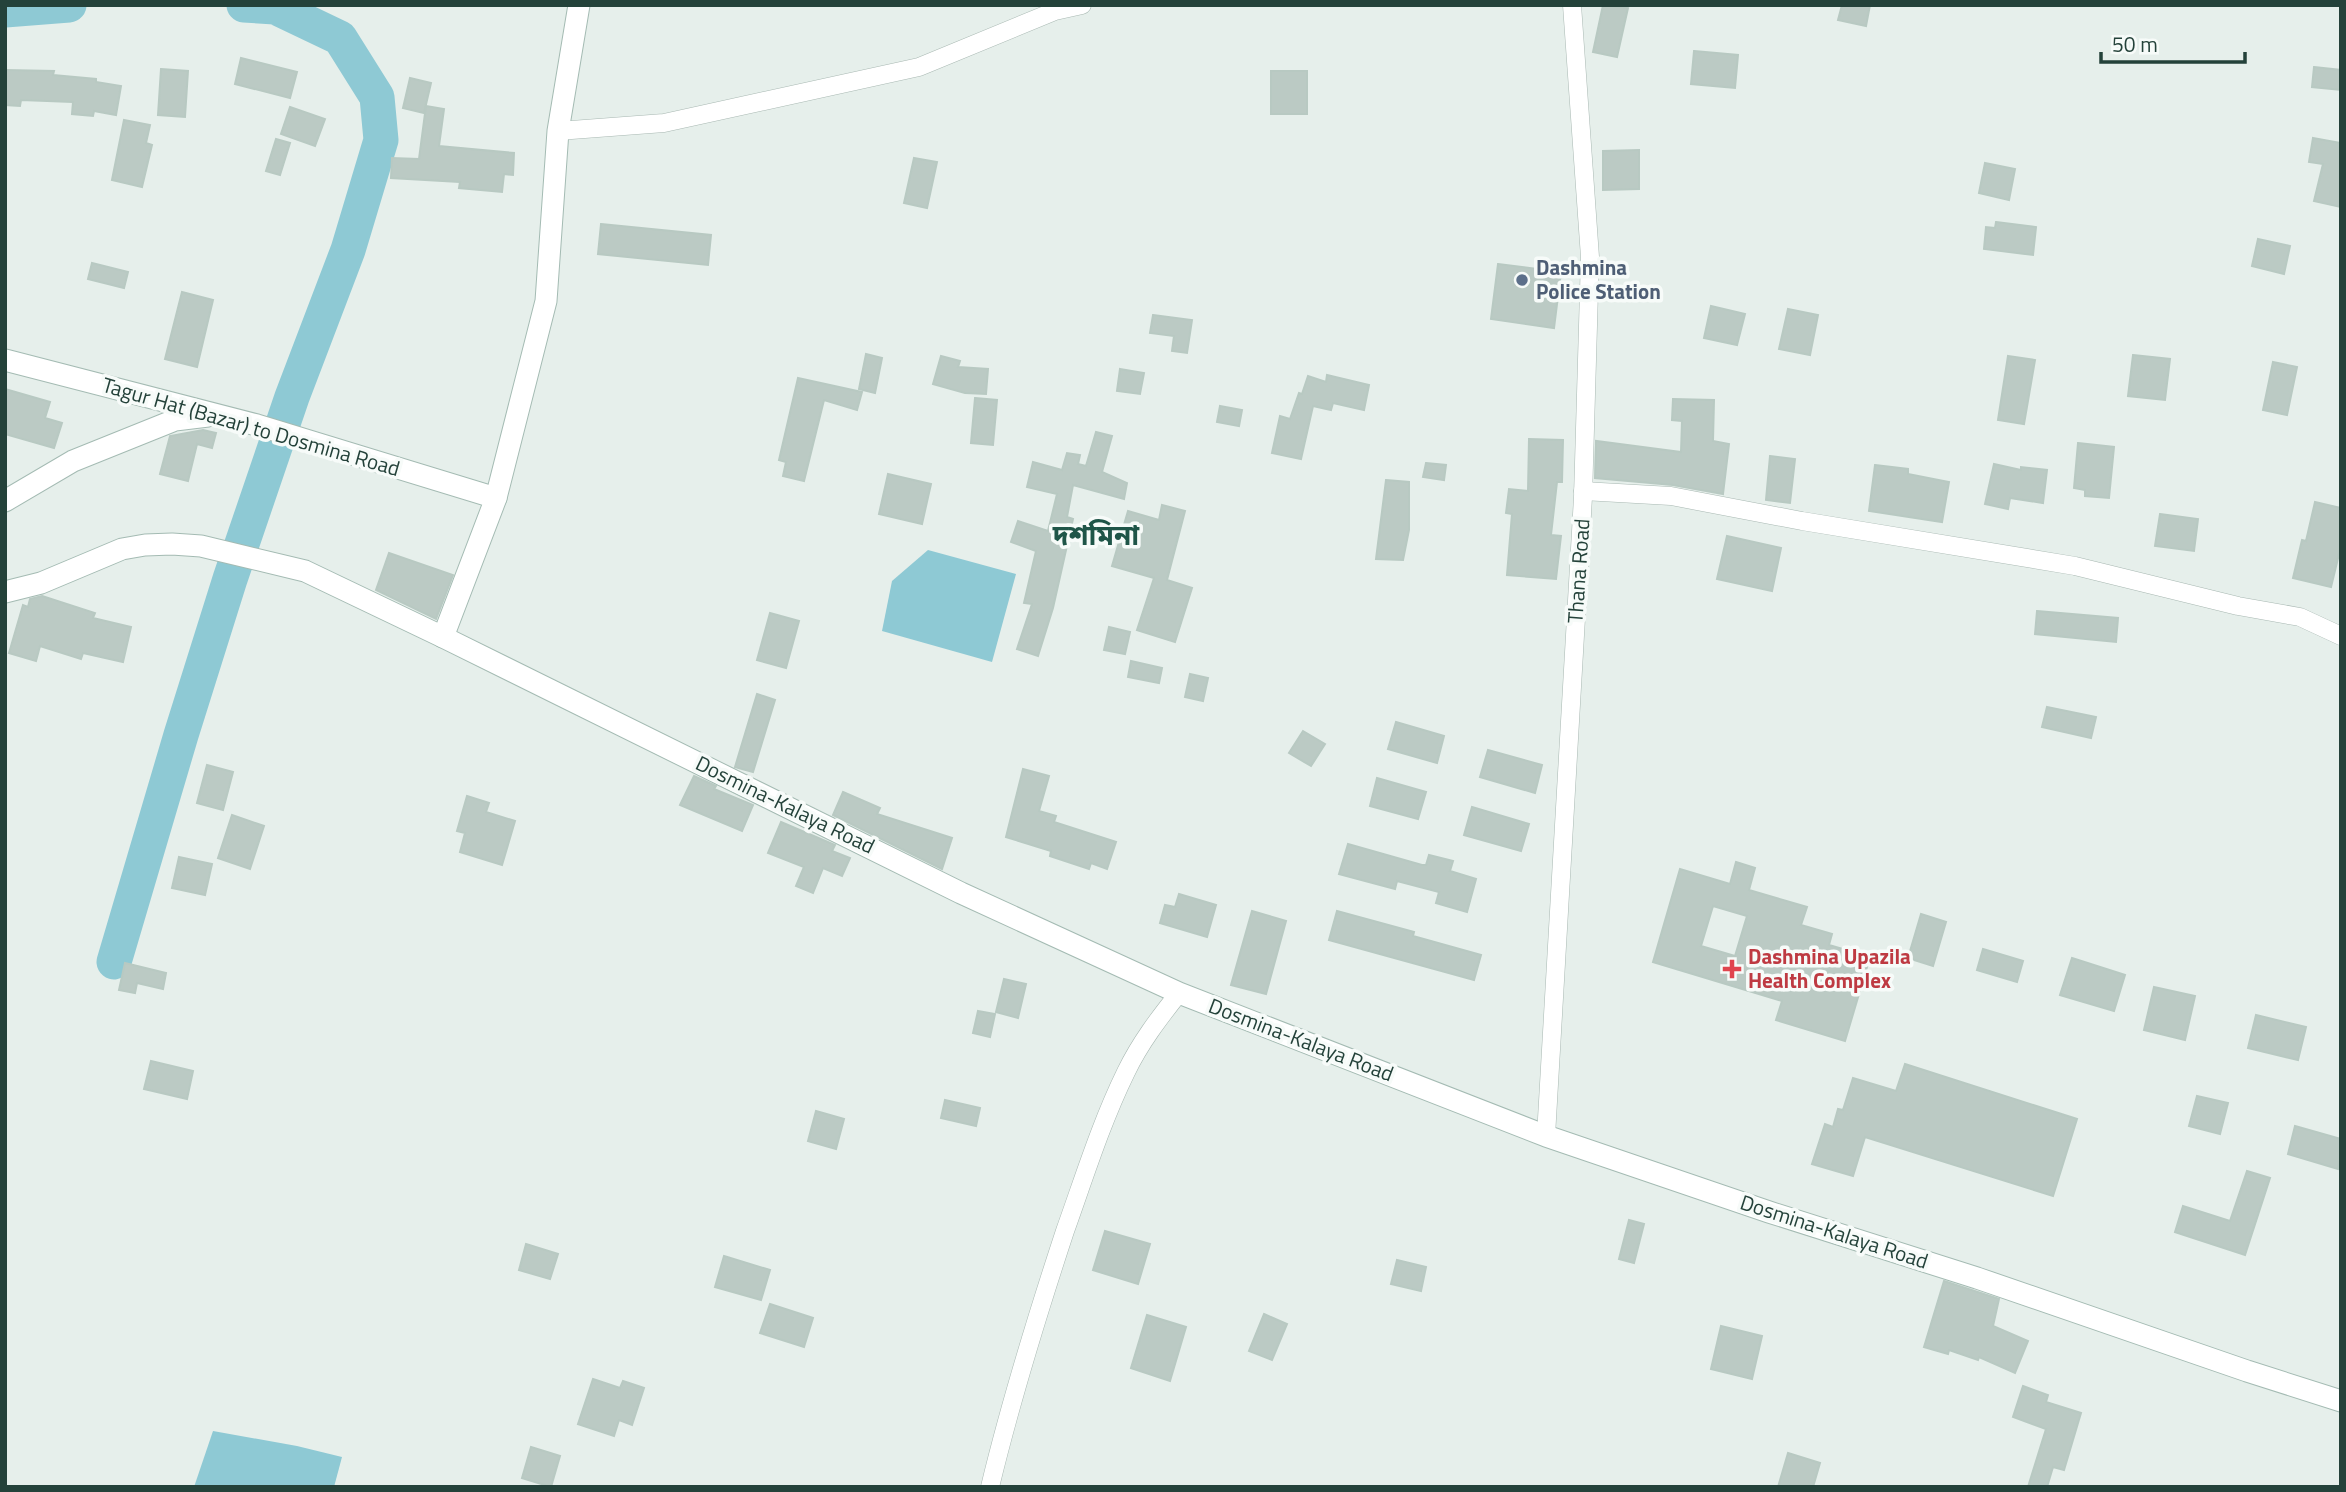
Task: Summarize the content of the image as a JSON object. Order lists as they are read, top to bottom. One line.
{"streets":{"street":["Tagur Hat (Bazar) to Dosmina Road","Thana Road","Dosmina-Kalaya Road"]},"crossings":[["Thana Road","Dosmina-Kalaya Road"]],"districts":["দশমিনা"],"places":{"other":["Dashmina Police Station"],"health":["Dashmina Upazila Health Complex"]},"scale_bar":"50 m"}
